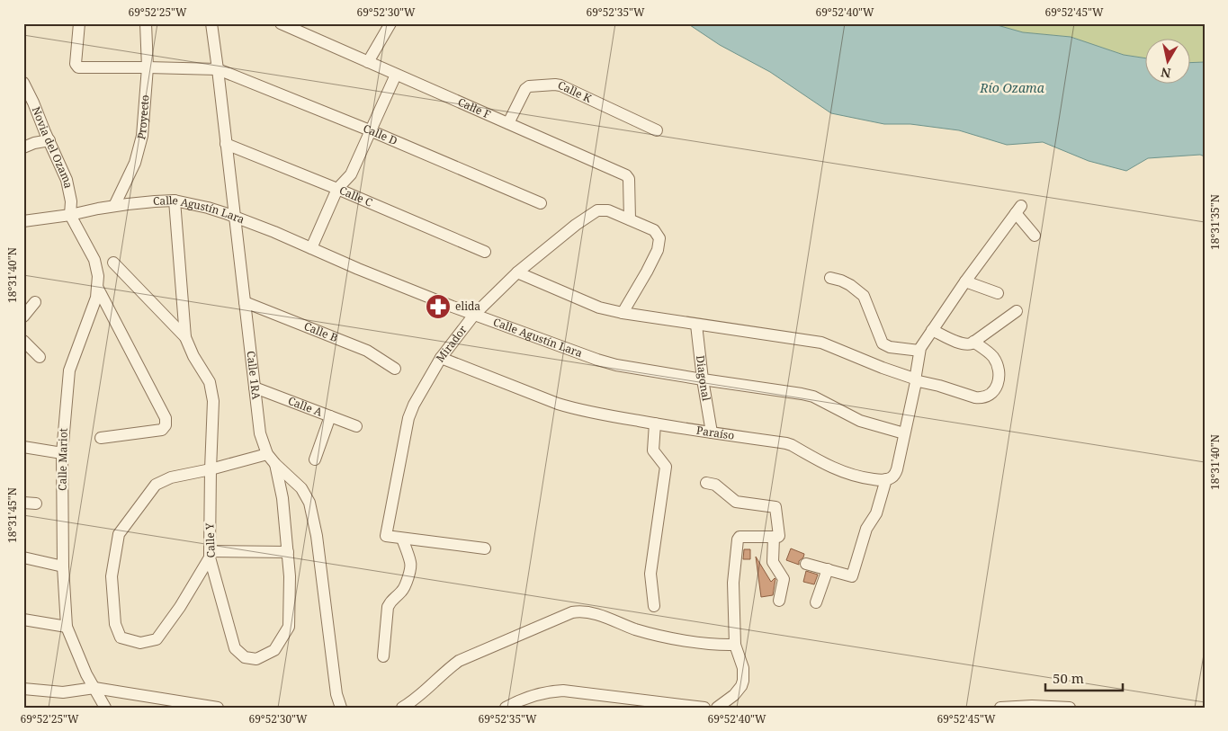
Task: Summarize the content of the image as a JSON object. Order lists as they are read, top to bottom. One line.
{"streets":{"street":["Calle K","Calle F","Proyecto","Calle D","Novia del Ozama","Calle C","Calle Agustín Lara","Calle B","Mirador","Calle 1RA","Diagonal","Calle A","Paraíso","Calle Mariot","Calle Y"]},"crossings":[["Calle K","Calle F"],["Calle F","Mirador"],["Proyecto","Calle Agustín Lara"],["Calle D","Calle 1RA"],["Novia del Ozama","Calle Agustín Lara"],["Novia del Ozama","Calle Mariot"],["Calle C","Calle 1RA"],["Calle Agustín Lara","Mirador"],["Calle Agustín Lara","Calle 1RA"],["Calle Agustín Lara","Diagonal"],["Calle Agustín Lara","Calle Mariot"],["Calle Agustín Lara","Calle Y"],["Calle B","Calle 1RA"],["Mirador","Paraíso"],["Calle 1RA","Calle A"],["Calle 1RA","Calle Y"],["Diagonal","Paraíso"]],"water":["Río Ozama"],"places":{"pharmacy":["elida"]},"scale_bar":"50 m","north":"bottom","coordinates":["69°52'25\"W","69°52'30\"W","69°52'35\"W","69°52'40\"W","69°52'45\"W","18°31'35\"N","18°31'40\"N","18°31'45\"N"]}
